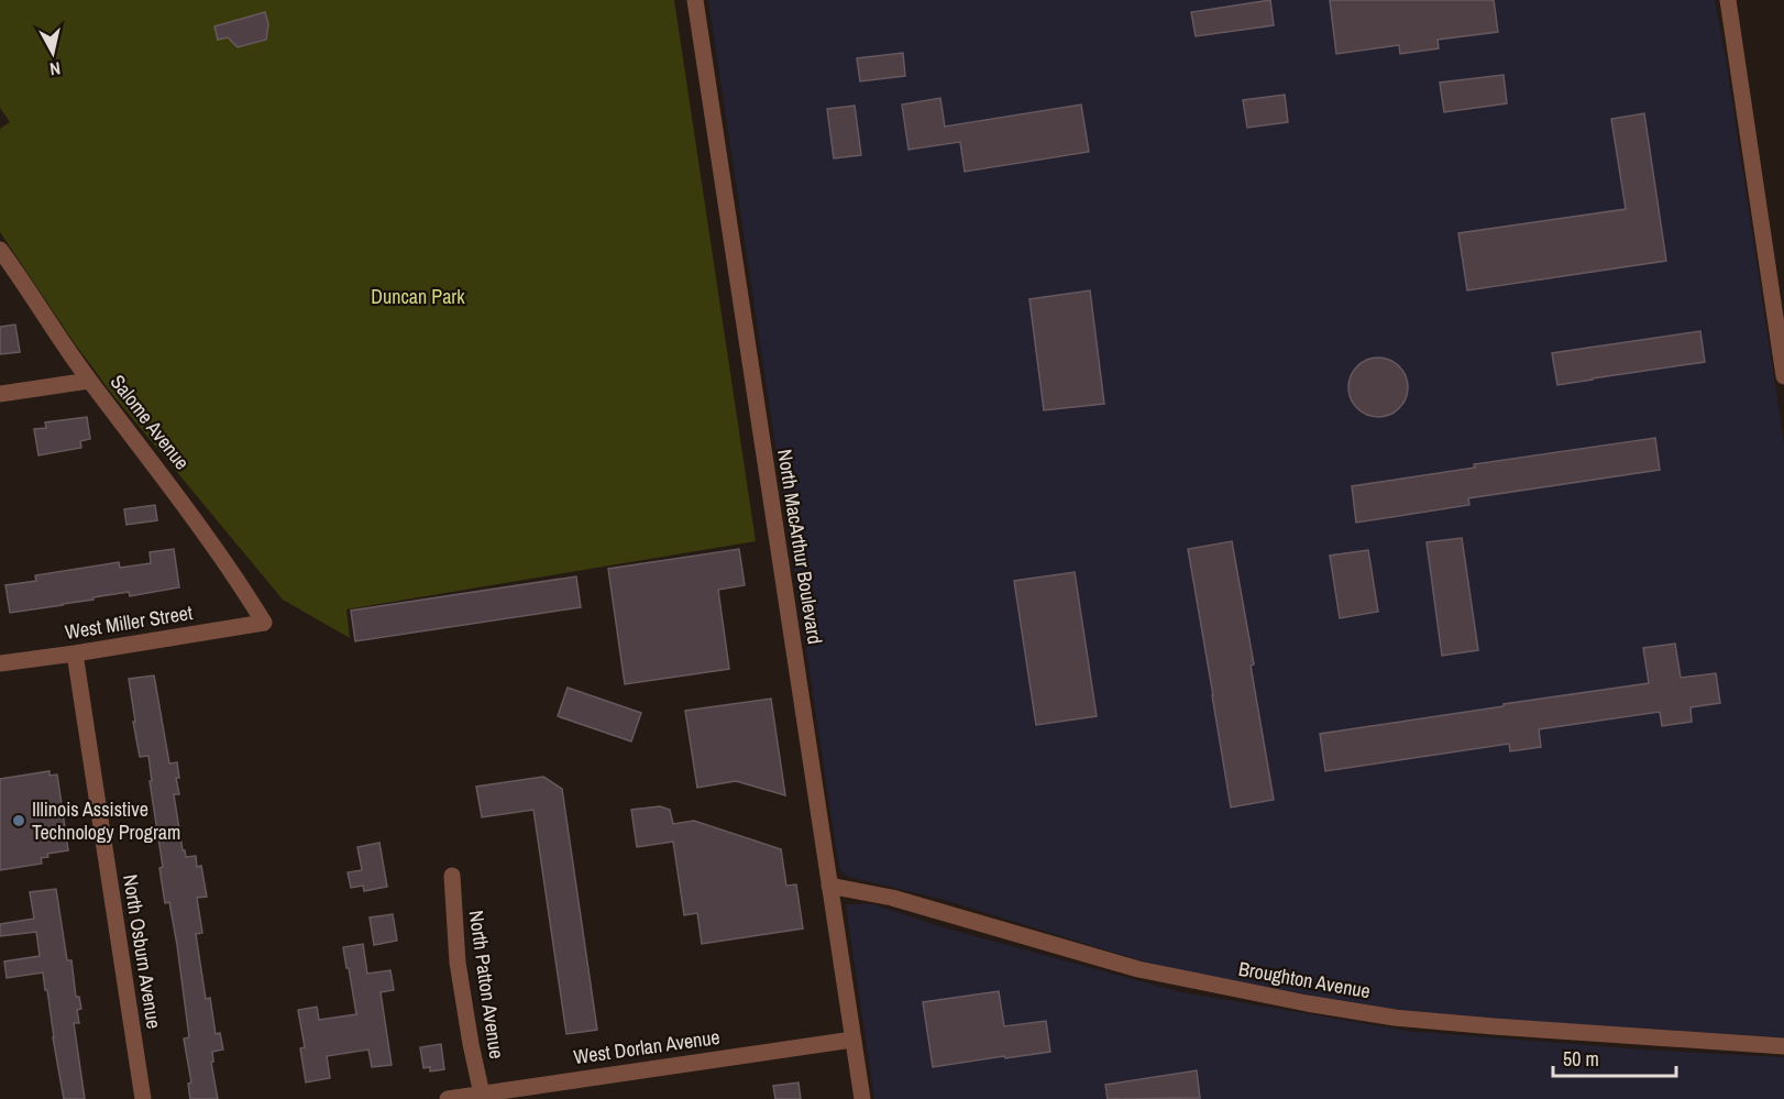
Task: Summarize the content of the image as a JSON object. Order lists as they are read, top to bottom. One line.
{"streets":{"street":["Salome Avenue","North MacArthur Boulevard","West Miller Street","North Osburn Avenue","Broughton Avenue","North Patton Avenue","West Dorlan Avenue"]},"crossings":[["Salome Avenue","West Miller Street"],["North MacArthur Boulevard","Broughton Avenue"],["North MacArthur Boulevard","West Dorlan Avenue"],["West Miller Street","North Osburn Avenue"],["North Patton Avenue","West Dorlan Avenue"]],"parks":["Duncan Park"],"places":["Illinois Assistive Technology Program"],"scale_bar":"50 m","north":"bottom"}
